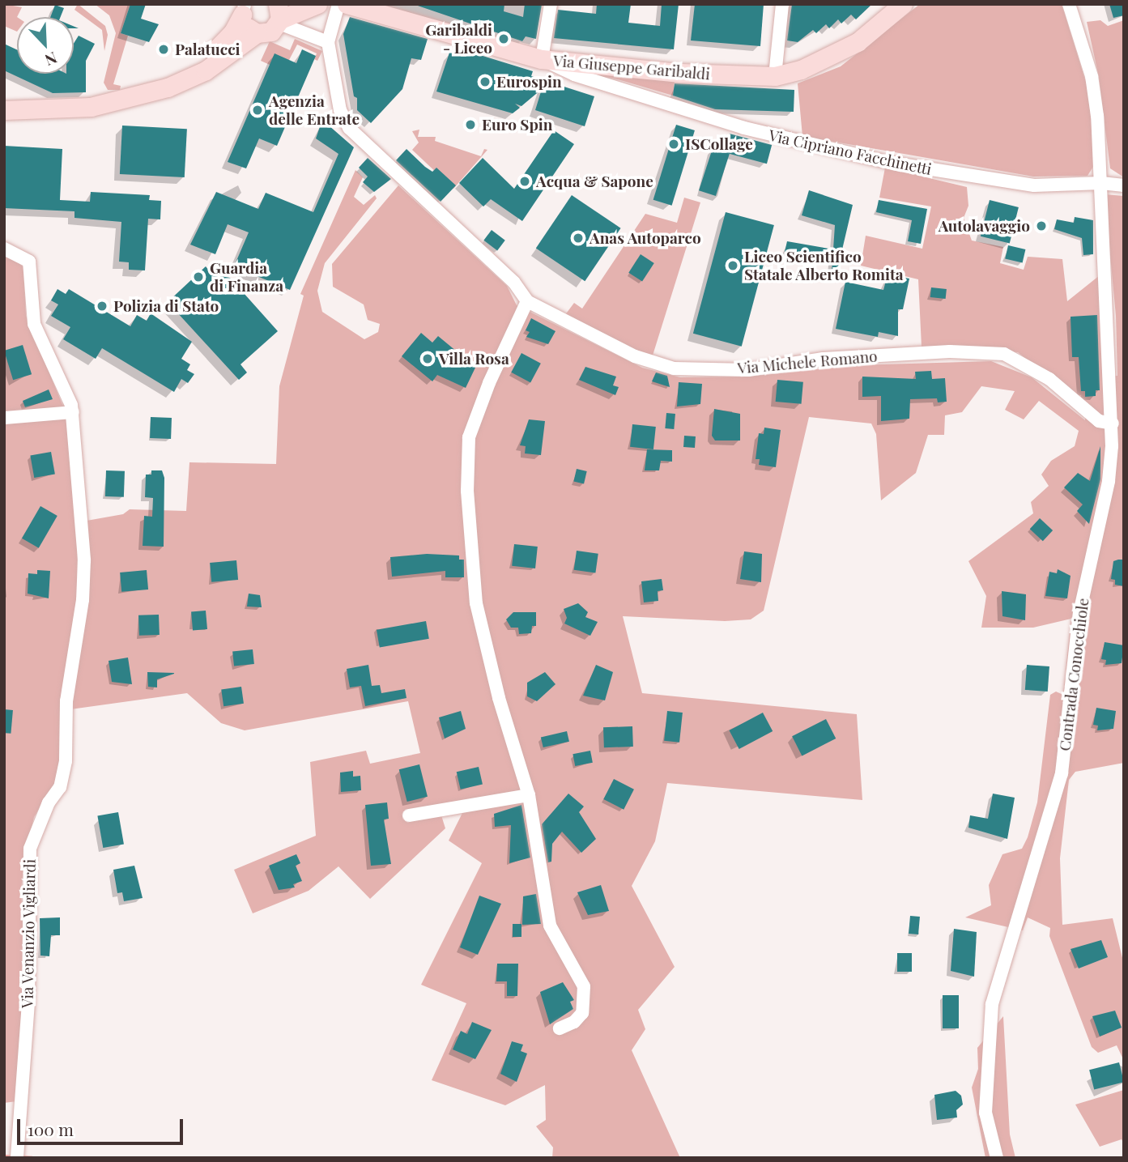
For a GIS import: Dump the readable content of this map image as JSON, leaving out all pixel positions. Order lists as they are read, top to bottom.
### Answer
{
  "streets": {
    "main road": ["Via Giuseppe Garibaldi"],
    "street": [
      "Via Cipriano Facchinetti",
      "Via Michele Romano",
      "Contrada Conocchiole",
      "Via Venanzio Vigliardi"
    ]
  },
  "crossings": [
    ["Via Giuseppe Garibaldi", "Via Cipriano Facchinetti"],
    ["Via Cipriano Facchinetti", "Contrada Conocchiole"],
    ["Via Michele Romano", "Contrada Conocchiole"]
  ],
  "places": [
    "Garibaldi - Liceo",
    "Palatucci",
    "Eurospin",
    "Agenzia delle Entrate",
    "Euro Spin",
    "ISCollage",
    "Acqua & Sapone",
    "Autolavaggio",
    "Anas Autoparco",
    "Liceo Scientifico Statale Alberto Romita",
    "Guardia di Finanza",
    "Polizia di Stato",
    "Villa Rosa"
  ],
  "scale_bar": "100 m",
  "north": "bottom right"
}
